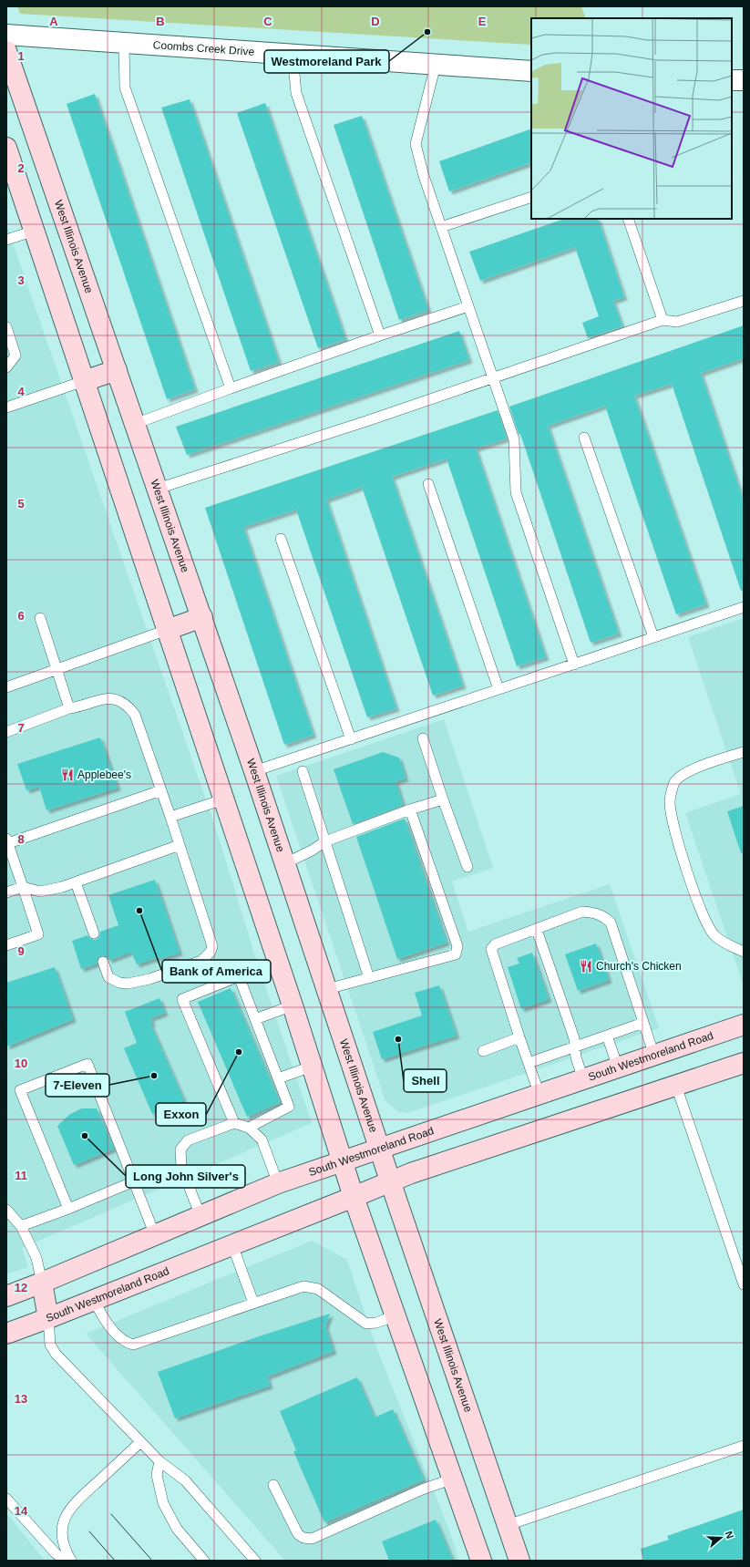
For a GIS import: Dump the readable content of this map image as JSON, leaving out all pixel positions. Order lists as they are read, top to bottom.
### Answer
{
  "streets": {
    "main road": ["West Illinois Avenue", "South Westmoreland Road"],
    "street": ["Coombs Creek Drive"]
  },
  "crossings": [
    ["West Illinois Avenue", "South Westmoreland Road"]
  ],
  "places": {
    "other": [
      "Westmoreland Park",
      "Bank of America",
      "Shell",
      "Exxon",
      "7-Eleven",
      "Long John Silver's"
    ],
    "restaurant": ["Applebee's", "Church's Chicken"]
  },
  "north": "right",
  "grid": {
    "columns": [
      "A",
      "B",
      "C",
      "D",
      "E"
    ],
    "rows": [
      "1",
      "2",
      "3",
      "4",
      "5",
      "6",
      "7",
      "8",
      "9",
      "10",
      "11",
      "12",
      "13",
      "14"
    ]
  }
}
